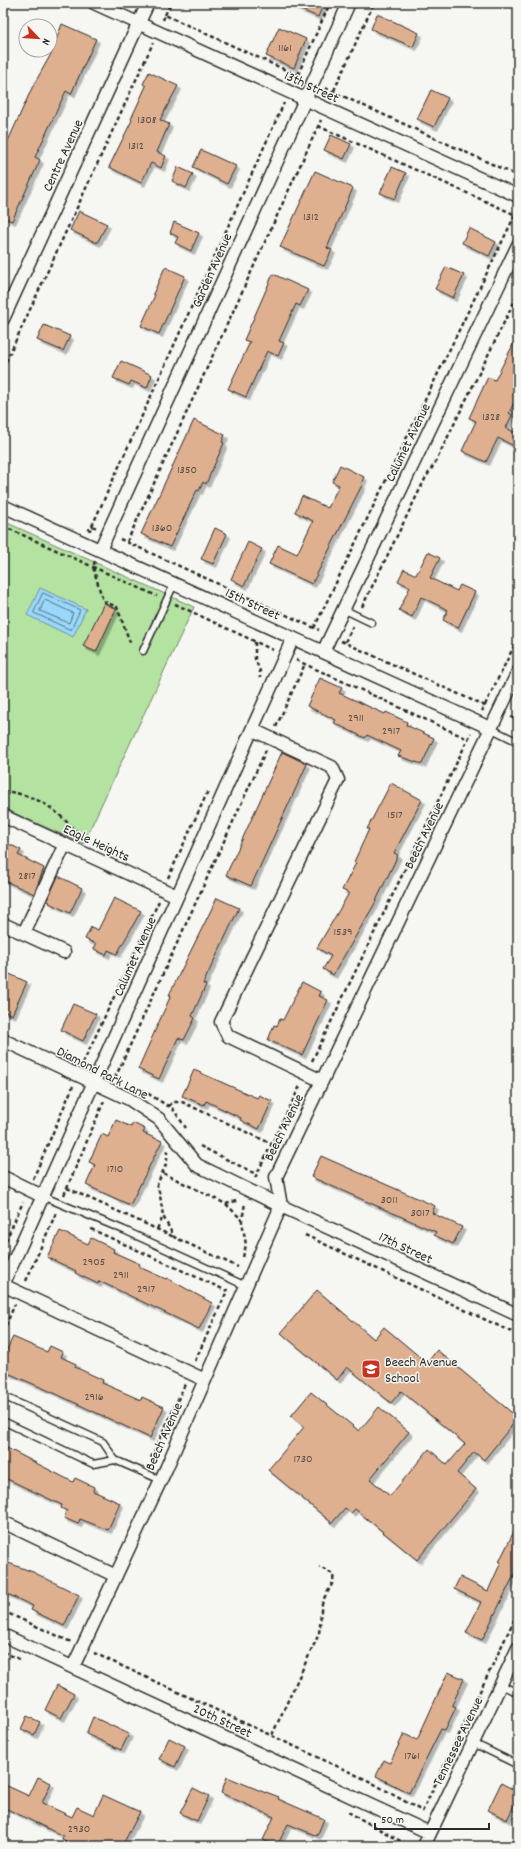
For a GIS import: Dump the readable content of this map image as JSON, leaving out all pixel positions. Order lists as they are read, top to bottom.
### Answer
{
  "streets": {
    "street": [
      "13th Street",
      "Centre Avenue",
      "Garden Avenue",
      "Calumet Avenue",
      "15th Street",
      "Beech Avenue",
      "Eagle Heights",
      "Diamond Park Lane",
      "17th Street",
      "20th Street",
      "Tennessee Avenue"
    ]
  },
  "crossings": [
    ["13th Street", "Centre Avenue"],
    ["13th Street", "Garden Avenue"],
    ["Garden Avenue", "15th Street"],
    ["Calumet Avenue", "15th Street"],
    ["Calumet Avenue", "Eagle Heights"],
    ["Calumet Avenue", "Diamond Park Lane"],
    ["15th Street", "Beech Avenue"],
    ["Beech Avenue", "Diamond Park Lane"],
    ["Beech Avenue", "17th Street"],
    ["Beech Avenue", "20th Street"],
    ["Diamond Park Lane", "17th Street"],
    ["20th Street", "Tennessee Avenue"]
  ],
  "places": {
    "school or university": ["Beech Avenue School"]
  },
  "house_numbers": [
    "1161",
    "1308",
    "1312",
    "1312",
    "1328",
    "1350",
    "1360",
    "2911",
    "2917",
    "1517",
    "2817",
    "1539",
    "1710",
    "3011",
    "3017",
    "2905",
    "2911",
    "2917",
    "2916",
    "1730",
    "1761",
    "2930"
  ],
  "scale_bar": "50 m",
  "north": "bottom right"
}
